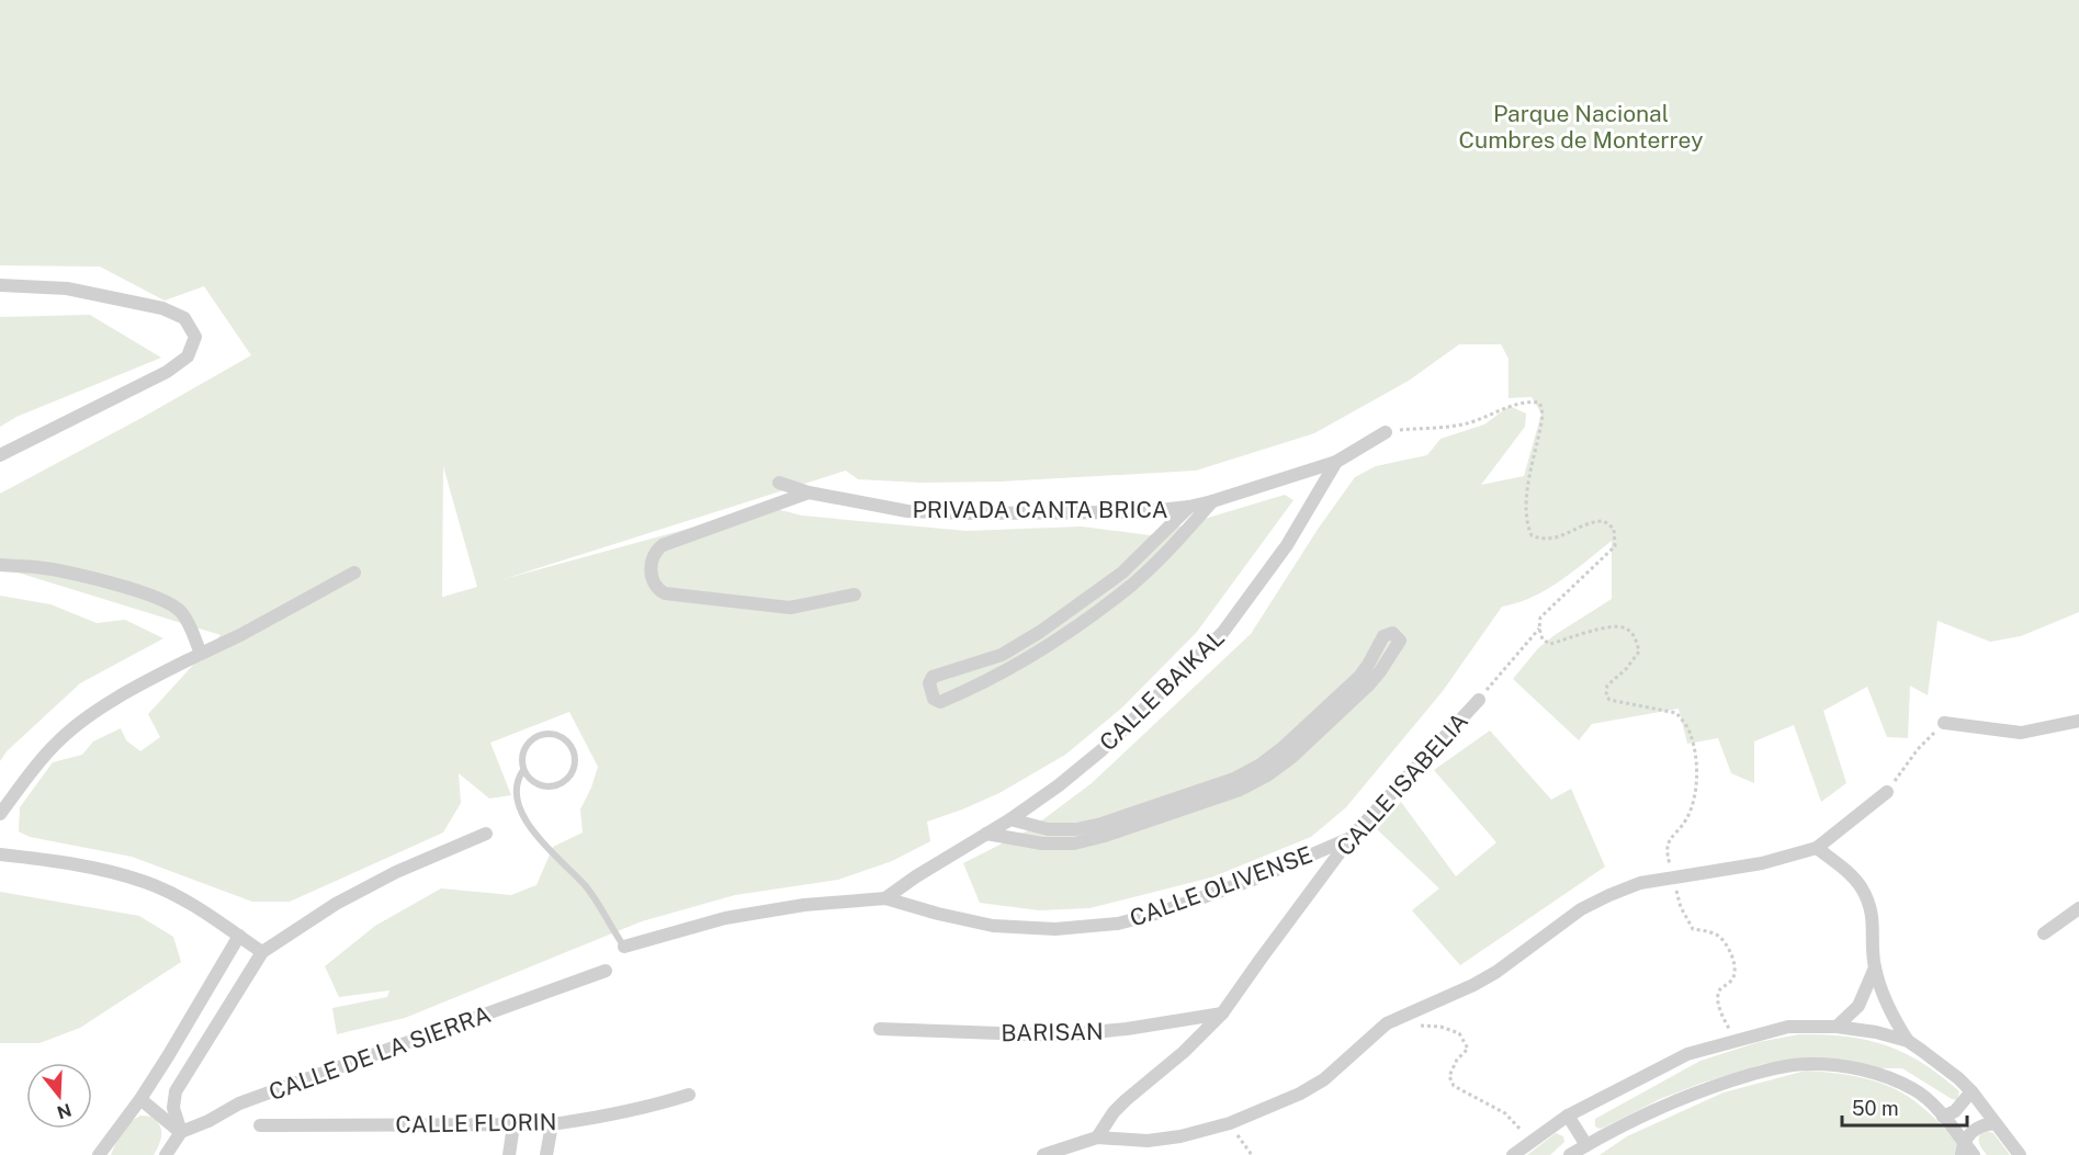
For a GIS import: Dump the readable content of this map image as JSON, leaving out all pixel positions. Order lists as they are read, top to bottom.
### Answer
{
  "streets": {
    "street": [
      "PRIVADA CANTA BRICA",
      "CALLE BAIKAL",
      "CALLE ISABELIA",
      "CALLE OLIVENSE",
      "BARISAN",
      "CALLE DE LA SIERRA",
      "CALLE FLORIN"
    ]
  },
  "crossings": [
    ["PRIVADA CANTA BRICA", "CALLE BAIKAL"],
    ["CALLE BAIKAL", "CALLE OLIVENSE"],
    ["CALLE ISABELIA", "CALLE OLIVENSE"],
    ["CALLE ISABELIA", "BARISAN"]
  ],
  "parks": ["Parque Nacional Cumbres de Monterrey"],
  "scale_bar": "50 m",
  "north": "bottom"
}
